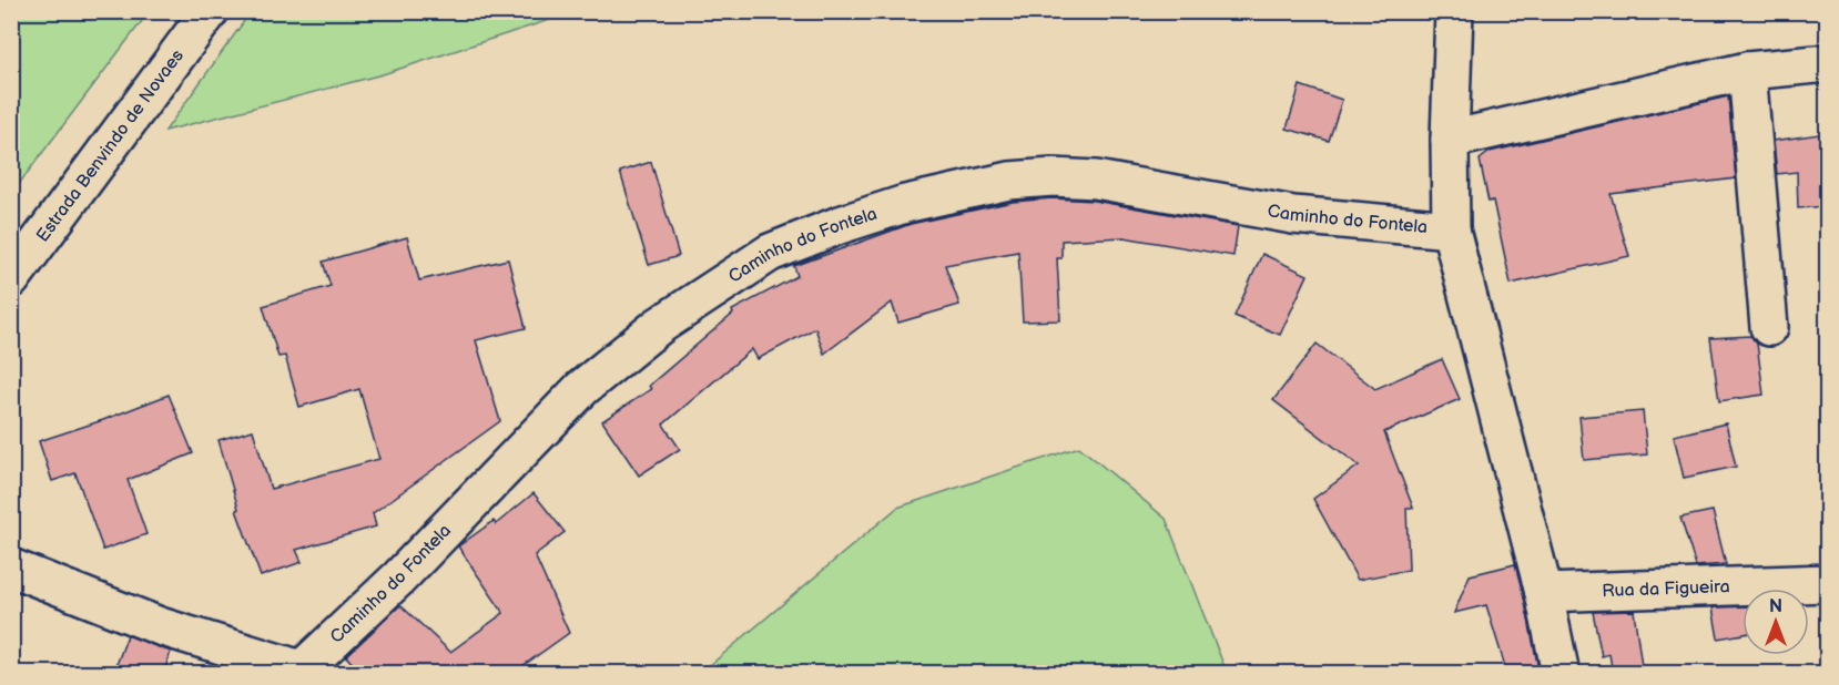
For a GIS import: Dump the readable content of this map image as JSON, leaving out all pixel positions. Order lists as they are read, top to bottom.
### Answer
{
  "streets": {
    "street": ["Estrada Benvindo de Novaes", "Caminho do Fontela", "Rua da Figueira"]
  },
  "crossings": [
    ["Caminho do Fontela", "Rua da Figueira"]
  ],
  "north": "top"
}
